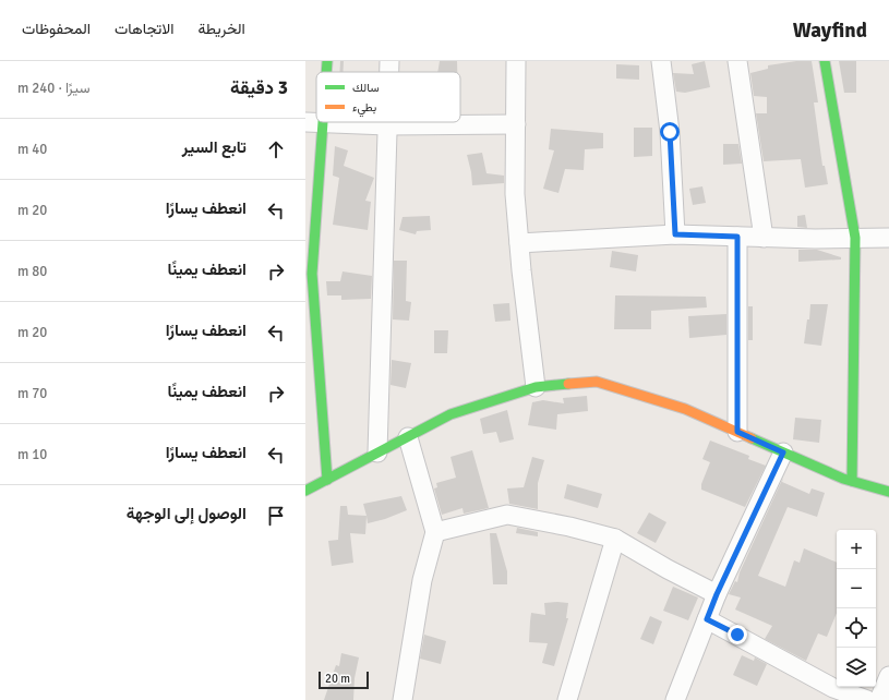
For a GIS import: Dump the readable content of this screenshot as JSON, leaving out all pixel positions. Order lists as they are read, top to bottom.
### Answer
{
  "legend": ["سالك", "بطيء"],
  "scale_bar": "20 m",
  "page": {
    "header": "Wayfind",
    "nav": ["الخريطة", "الاتجاهات", "المحفوظات"],
    "heading": ["3 دقيقة", "سيرًا · 240 m"],
    "list": [
      ["تابع السير", "40 m"],
      ["انعطف يسارًا", "20 m"],
      ["انعطف يمينًا", "80 m"],
      ["انعطف يسارًا", "20 m"],
      ["انعطف يمينًا", "70 m"],
      ["انعطف يسارًا", "10 m"],
      "الوصول إلى الوجهة"
    ],
    "map_buttons": ["+", "−"],
    "scale": "20 m"
  }
}
